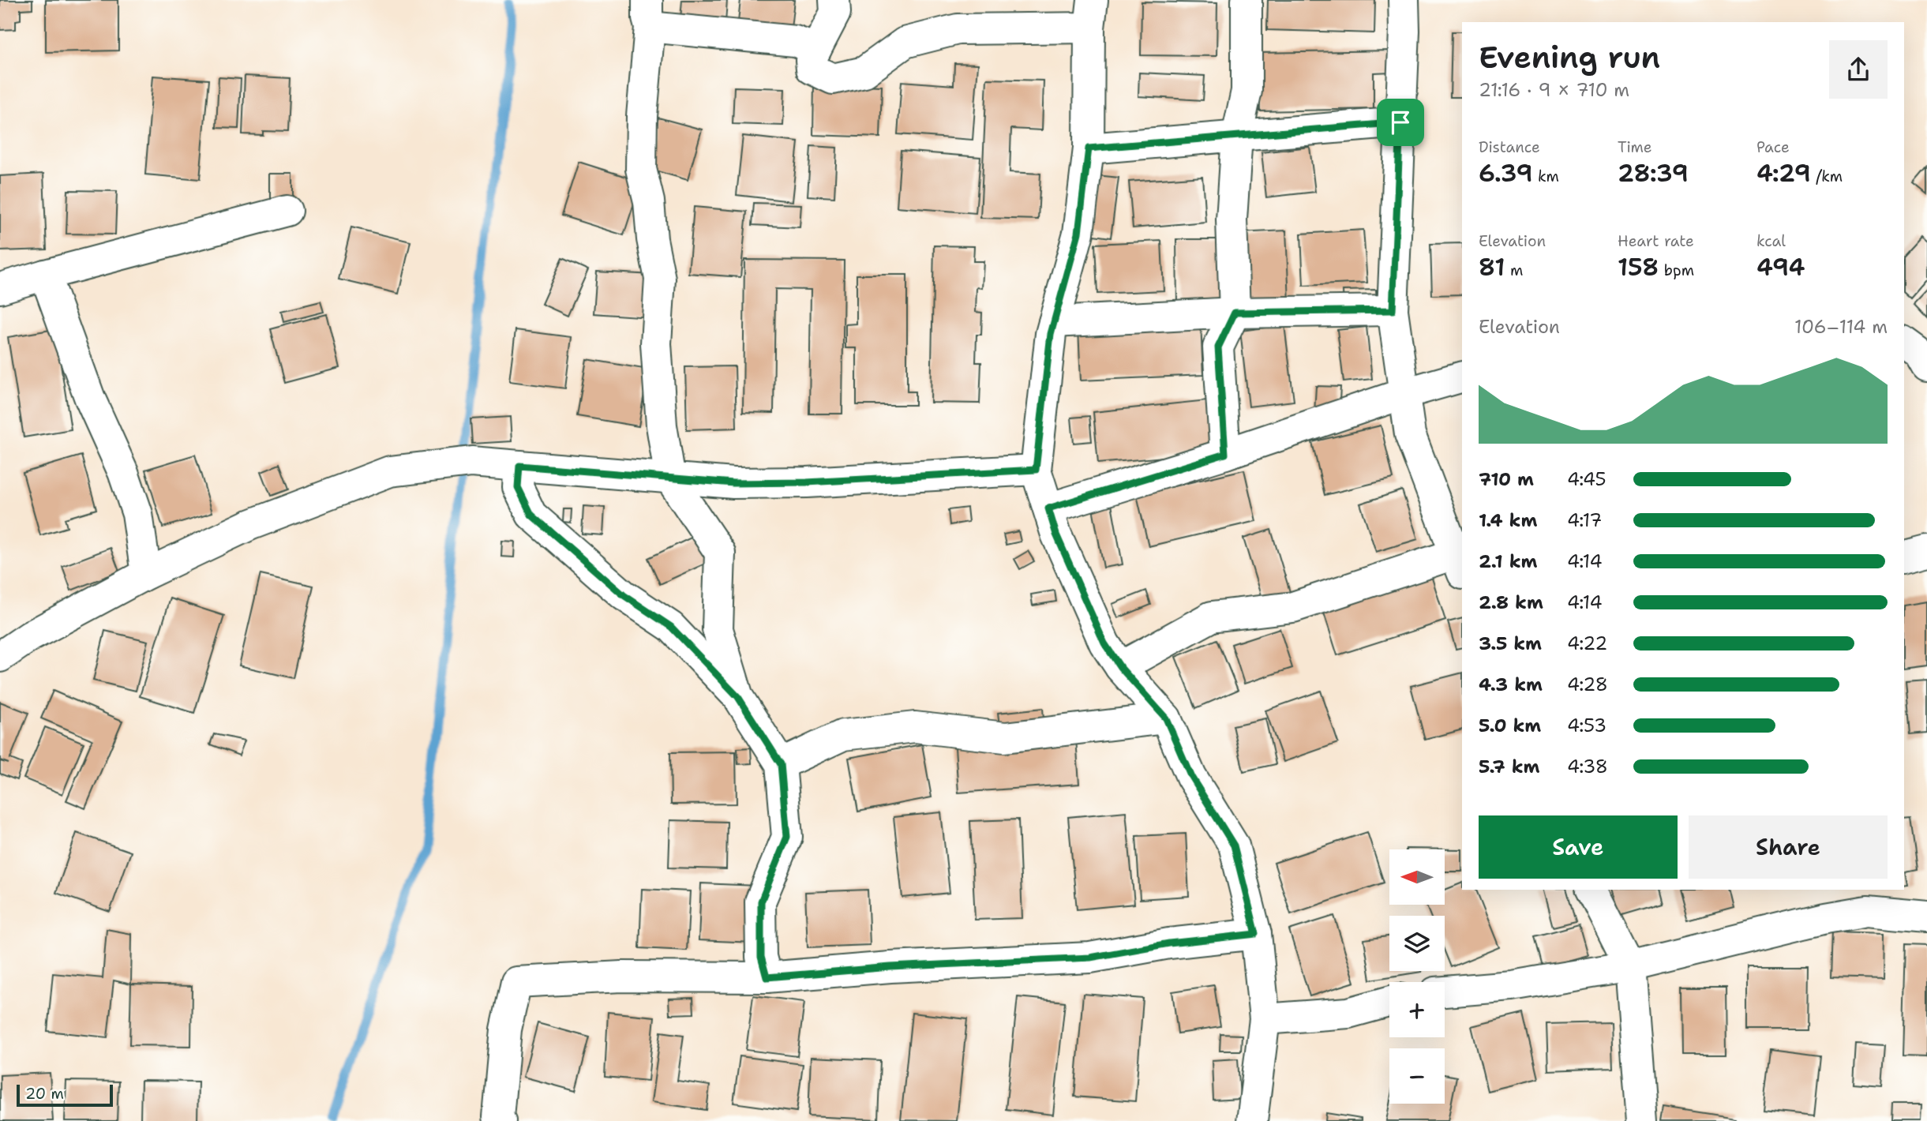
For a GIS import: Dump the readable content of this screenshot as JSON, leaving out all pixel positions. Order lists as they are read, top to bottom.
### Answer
{
  "scale_bar": "20 m",
  "north": "left",
  "page": {
    "heading": ["Evening run", "21:16 · 9 × 710 m"],
    "stats": [
      ["Distance", "6.39 km"],
      ["Time", "28:39"],
      ["Pace", "4:29 /km"],
      ["Elevation", "81 m"],
      ["Heart rate", "158 bpm"],
      ["kcal", "494"]
    ],
    "chart": ["Elevation", "106–114 m"],
    "list": [
      {
        "name": "710 m",
        "note": "4:45"
      },
      {
        "name": "1.4 km",
        "note": "4:17"
      },
      {
        "name": "2.1 km",
        "note": "4:14"
      },
      {
        "name": "2.8 km",
        "note": "4:14"
      },
      {
        "name": "3.5 km",
        "note": "4:22"
      },
      {
        "name": "4.3 km",
        "note": "4:28"
      },
      {
        "name": "5.0 km",
        "note": "4:53"
      },
      {
        "name": "5.7 km",
        "note": "4:38"
      }
    ],
    "buttons": ["Save", "Share"],
    "map_buttons": ["+", "−"],
    "scale": "20 m"
  }
}
